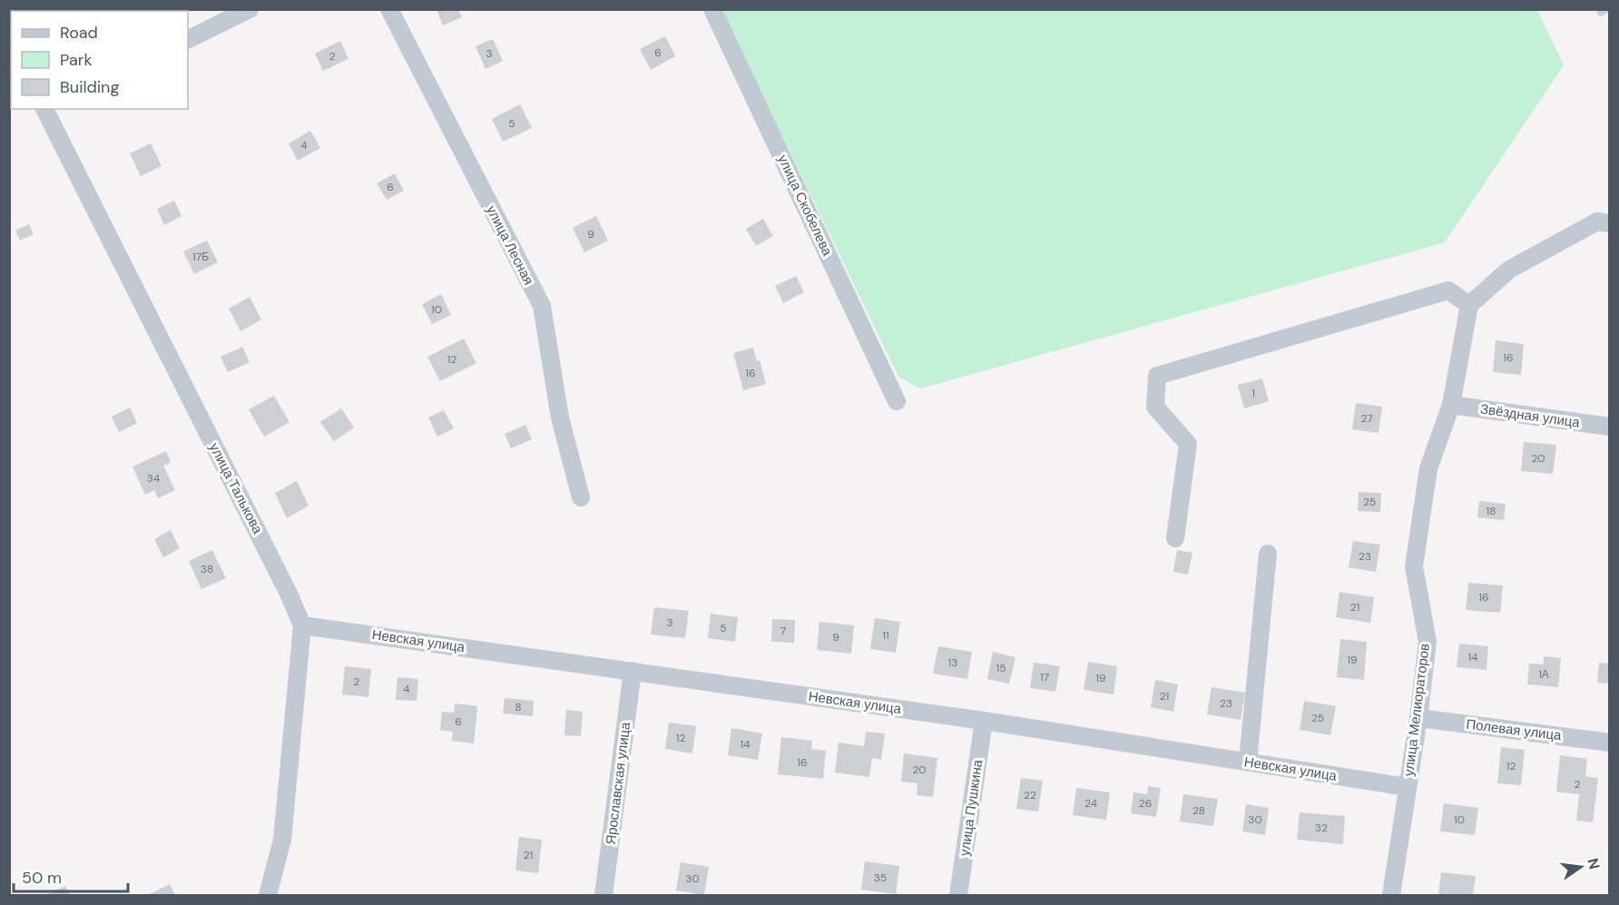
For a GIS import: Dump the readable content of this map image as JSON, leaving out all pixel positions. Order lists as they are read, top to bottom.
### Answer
{
  "streets": {
    "street": [
      "улица Скобелева",
      "улица Лесная",
      "Звёздная улица",
      "улица Талькова",
      "Невская улица",
      "улица Мелиораторов",
      "Полевая улица",
      "Ярославская улица",
      "улица Пушкина"
    ]
  },
  "crossings": [
    ["Звёздная улица", "улица Мелиораторов"],
    ["улица Талькова", "Невская улица"],
    ["Невская улица", "улица Мелиораторов"],
    ["Невская улица", "Ярославская улица"],
    ["Невская улица", "улица Пушкина"],
    ["улица Мелиораторов", "Полевая улица"]
  ],
  "house_numbers": [
    "6",
    "3",
    "2",
    "5",
    "4",
    "6",
    "9",
    "17Б",
    "10",
    "16",
    "12",
    "16",
    "1",
    "27",
    "20",
    "34",
    "25",
    "18",
    "23",
    "38",
    "16",
    "21",
    "3",
    "5",
    "7",
    "11",
    "9",
    "14",
    "19",
    "13",
    "15",
    "1А",
    "17",
    "19",
    "2",
    "4",
    "21",
    "23",
    "8",
    "25",
    "6",
    "12",
    "14",
    "16",
    "12",
    "20",
    "2",
    "22",
    "24",
    "26",
    "28",
    "30",
    "10",
    "32",
    "21",
    "35",
    "30"
  ],
  "legend": ["Road", "Park", "Building"],
  "scale_bar": "50 m",
  "north": "right"
}
